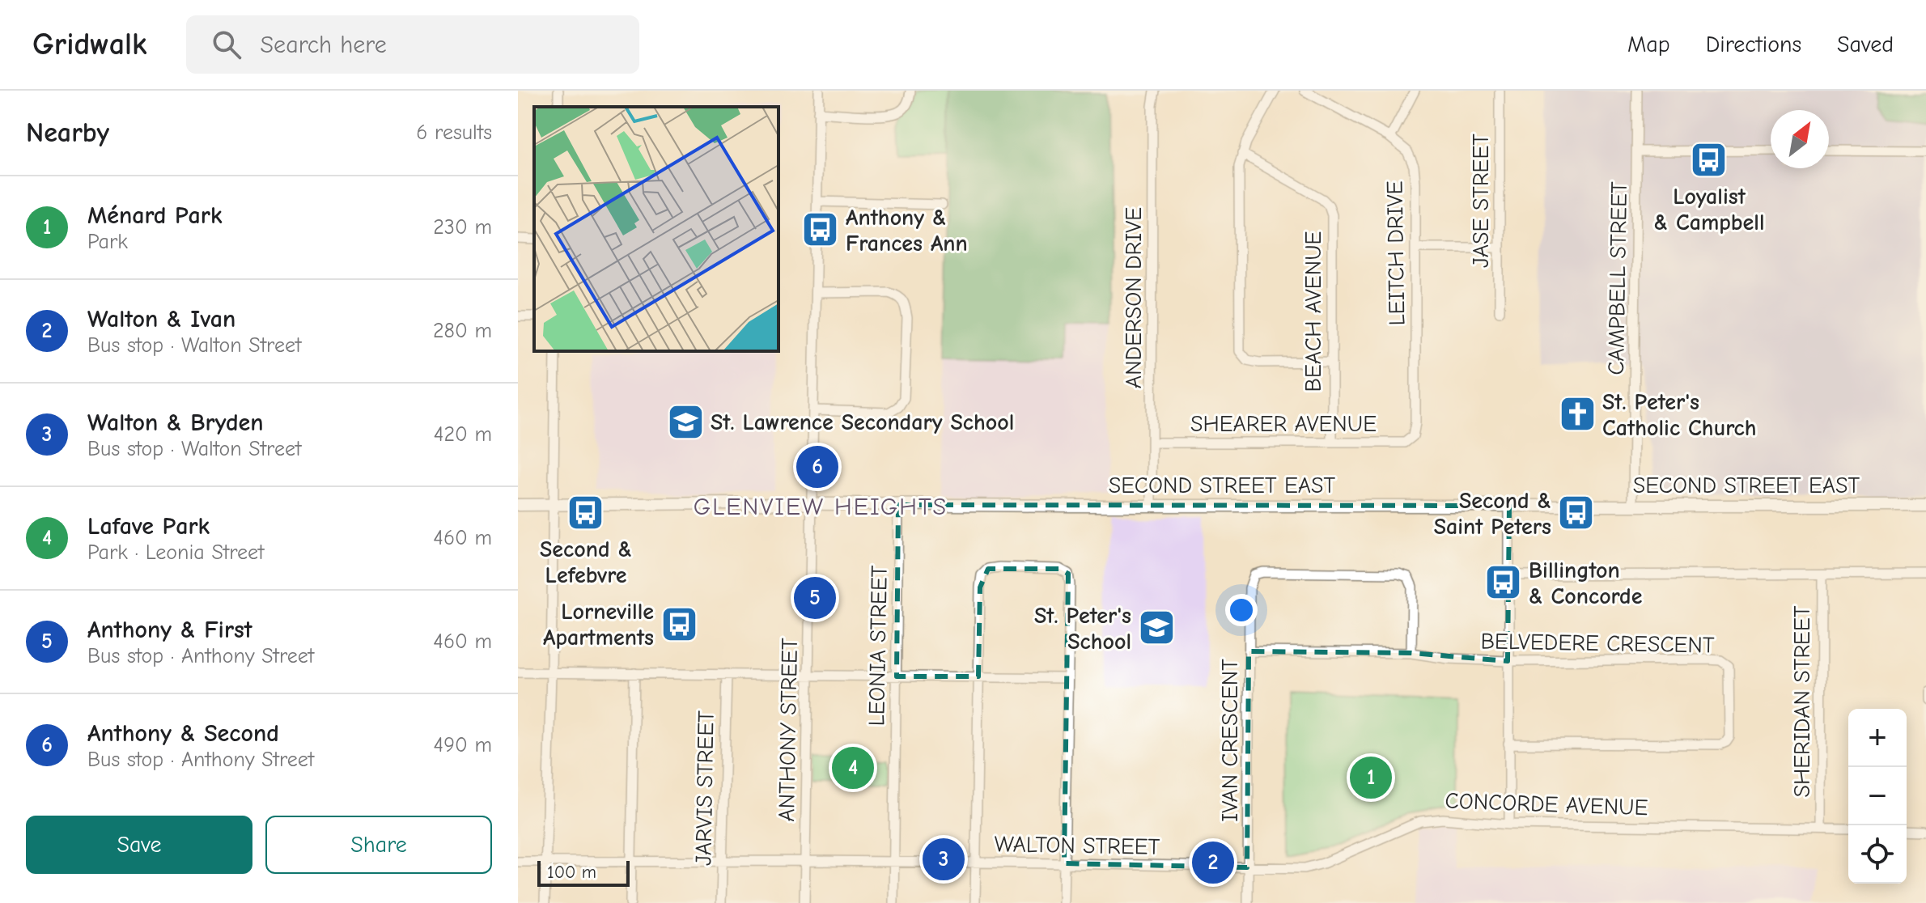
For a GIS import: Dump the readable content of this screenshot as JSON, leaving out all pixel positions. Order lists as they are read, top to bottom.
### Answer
{
  "streets": {
    "main road": ["SECOND STREET EAST"],
    "street": [
      "JASE STREET",
      "LEITCH DRIVE",
      "CAMPBELL STREET",
      "ANDERSON DRIVE",
      "BEACH AVENUE",
      "SHEARER AVENUE",
      "BELVEDERE CRESCENT",
      "LEONIA STREET",
      "SHERIDAN STREET",
      "ANTHONY STREET",
      "IVAN CRESCENT",
      "JARVIS STREET",
      "CONCORDE AVENUE",
      "WALTON STREET"
    ]
  },
  "crossings": [
    ["LEITCH DRIVE", "SHEARER AVENUE"],
    ["CAMPBELL STREET", "SECOND STREET EAST"],
    ["ANDERSON DRIVE", "SHEARER AVENUE"],
    ["ANDERSON DRIVE", "SECOND STREET EAST"],
    ["BEACH AVENUE", "SHEARER AVENUE"],
    ["SECOND STREET EAST", "LEONIA STREET"],
    ["SECOND STREET EAST", "ANTHONY STREET"],
    ["BELVEDERE CRESCENT", "IVAN CRESCENT"],
    ["LEONIA STREET", "WALTON STREET"],
    ["SHERIDAN STREET", "CONCORDE AVENUE"],
    ["ANTHONY STREET", "WALTON STREET"],
    ["IVAN CRESCENT", "CONCORDE AVENUE"],
    ["IVAN CRESCENT", "WALTON STREET"],
    ["JARVIS STREET", "WALTON STREET"],
    ["CONCORDE AVENUE", "WALTON STREET"]
  ],
  "districts": ["GLENVIEW HEIGHTS"],
  "places": {
    "bus stop": [
      "Loyalist & Campbell",
      "Anthony & Frances Ann",
      "Second & Lefebvre",
      "Second & Saint Peters",
      "Billington & Concorde",
      "Lorneville Apartments"
    ],
    "church": ["St. Peter's Catholic Church"],
    "school or university": ["St. Lawrence Secondary School", "St. Peter's School"]
  },
  "scale_bar": "100 m",
  "north": "top right",
  "page": {
    "header": "Gridwalk",
    "search": "Search here",
    "nav": ["Map", "Directions", "Saved"],
    "heading": ["Nearby", "6 results"],
    "list": [
      {
        "mark": "1",
        "name": "Ménard Park",
        "note": "Park",
        "value": "230 m"
      },
      {
        "mark": "2",
        "name": "Walton & Ivan",
        "note": "Bus stop · Walton Street",
        "value": "280 m"
      },
      {
        "mark": "3",
        "name": "Walton & Bryden",
        "note": "Bus stop · Walton Street",
        "value": "420 m"
      },
      {
        "mark": "4",
        "name": "Lafave Park",
        "note": "Park · Leonia Street",
        "value": "460 m"
      },
      {
        "mark": "5",
        "name": "Anthony & First",
        "note": "Bus stop · Anthony Street",
        "value": "460 m"
      },
      {
        "mark": "6",
        "name": "Anthony & Second",
        "note": "Bus stop · Anthony Street",
        "value": "490 m"
      }
    ],
    "pins": [
      "6",
      "5",
      "4",
      "1",
      "3",
      "2"
    ],
    "map_buttons": ["+", "−"],
    "buttons": ["Save", "Share"],
    "scale": "100 m"
  }
}
